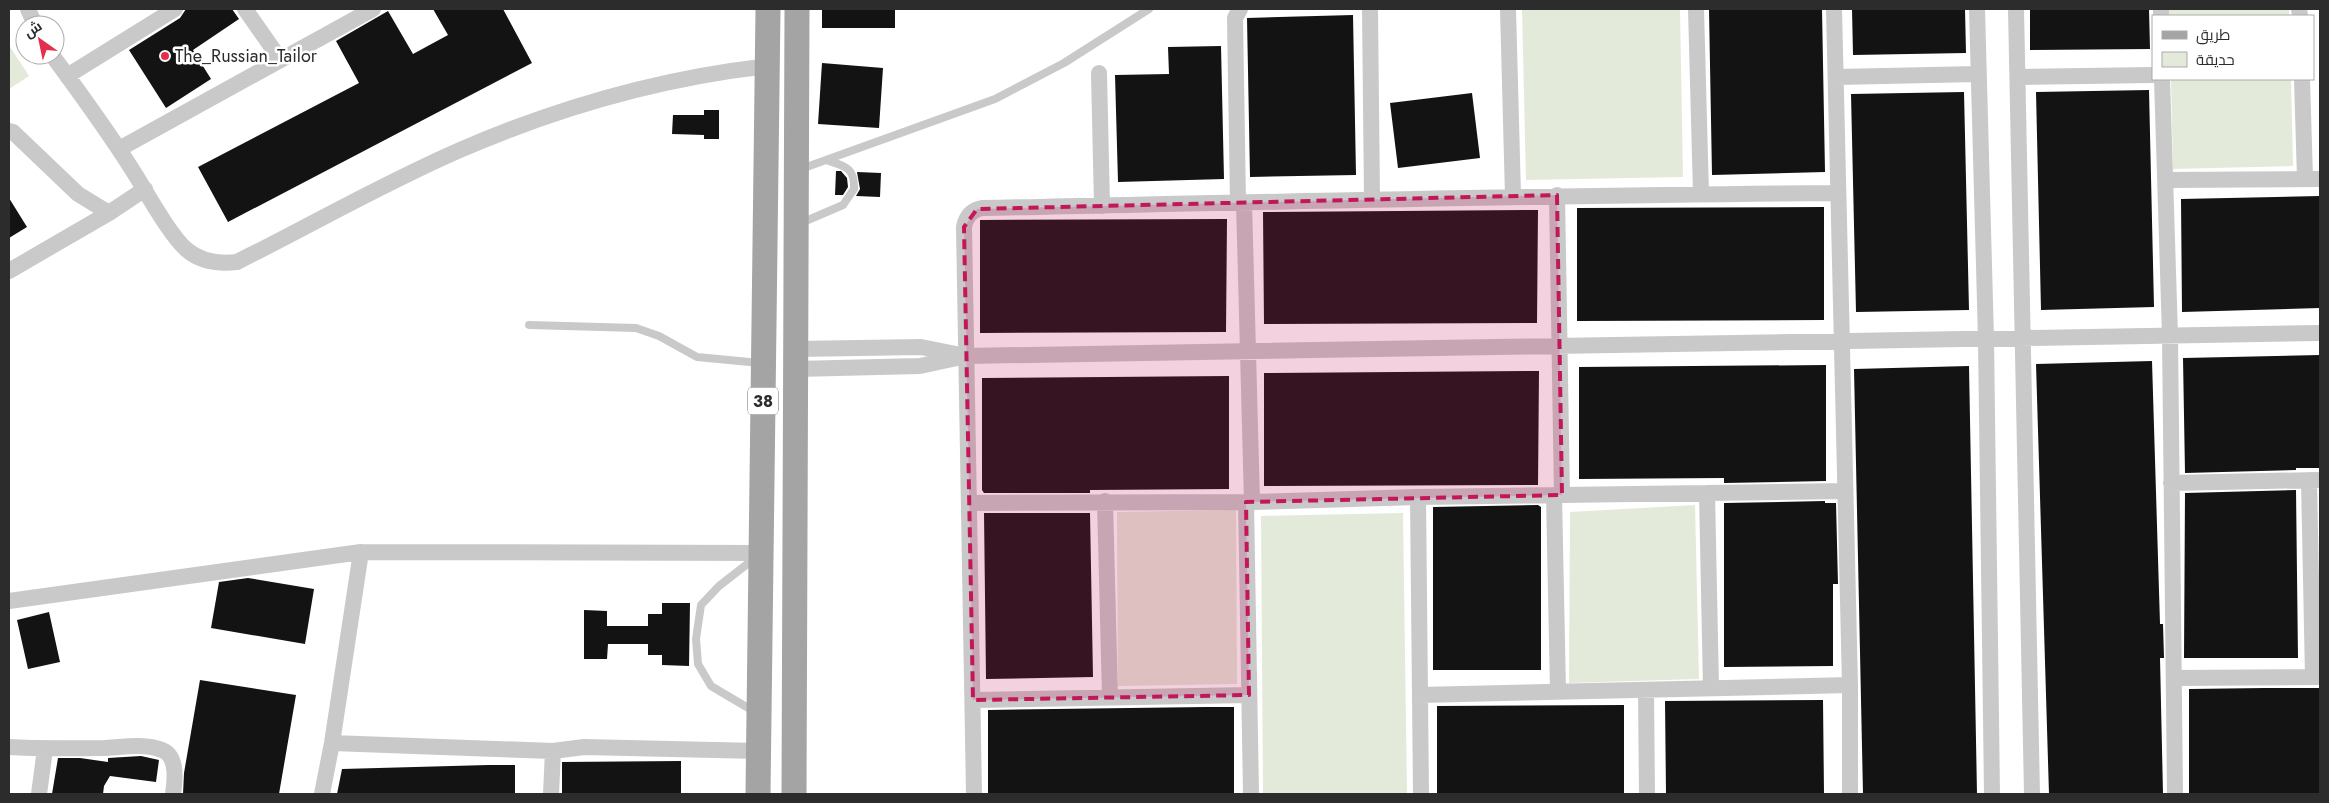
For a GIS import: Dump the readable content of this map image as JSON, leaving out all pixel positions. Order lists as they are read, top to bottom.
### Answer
{
  "streets": {
    "main road": ["38"]
  },
  "places": ["The_Russian_Tailor"],
  "legend": ["طريق", "حديقة"],
  "north": "top left"
}
